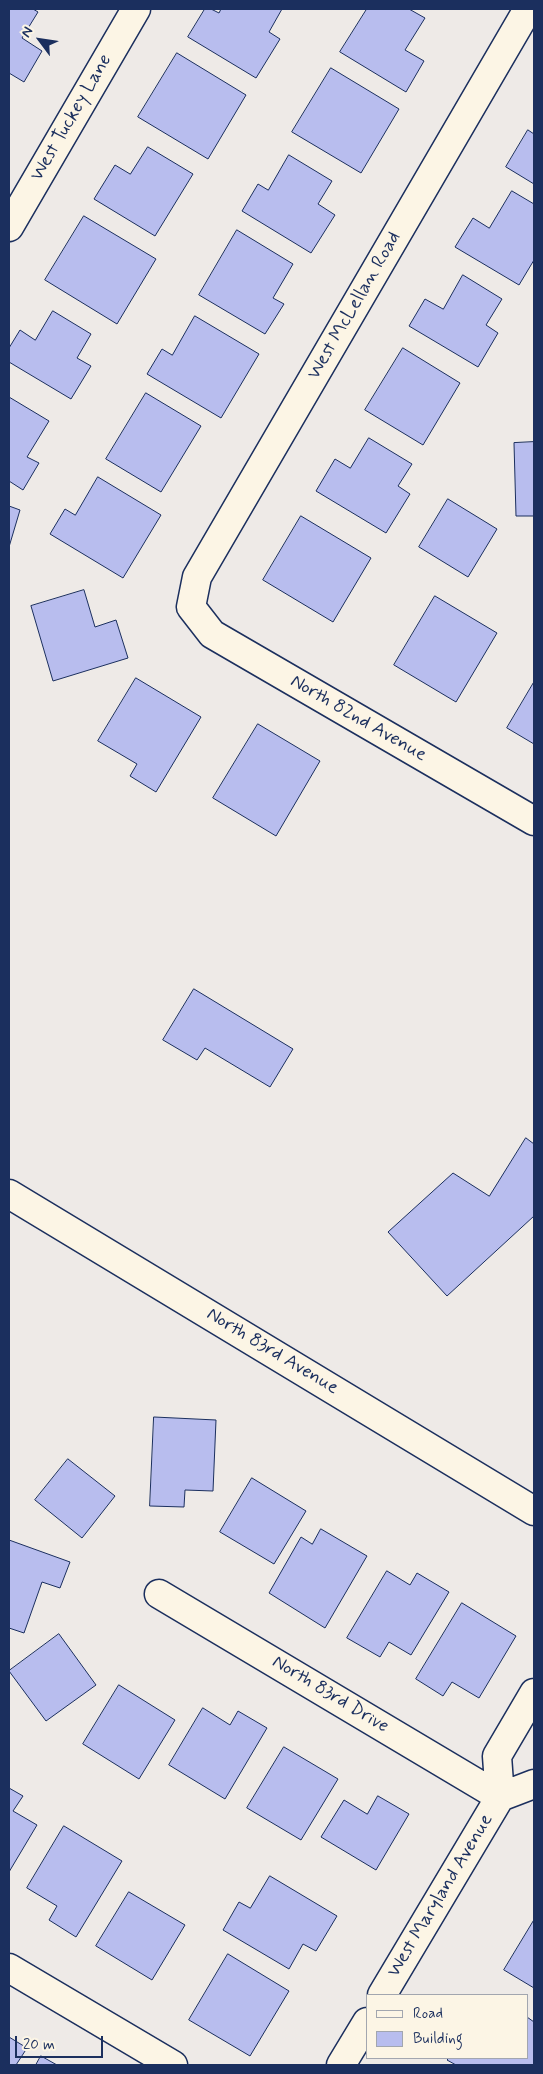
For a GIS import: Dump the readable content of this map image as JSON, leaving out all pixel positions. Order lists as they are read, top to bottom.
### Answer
{
  "streets": {
    "street": [
      "West Tuckey Lane",
      "West McLellan Road",
      "North 82nd Avenue",
      "North 83rd Avenue",
      "North 83rd Drive",
      "West Maryland Avenue"
    ]
  },
  "crossings": [
    ["West McLellan Road", "North 82nd Avenue"],
    ["North 83rd Drive", "West Maryland Avenue"]
  ],
  "legend": ["Road", "Building"],
  "scale_bar": "20 m",
  "north": "top left"
}
